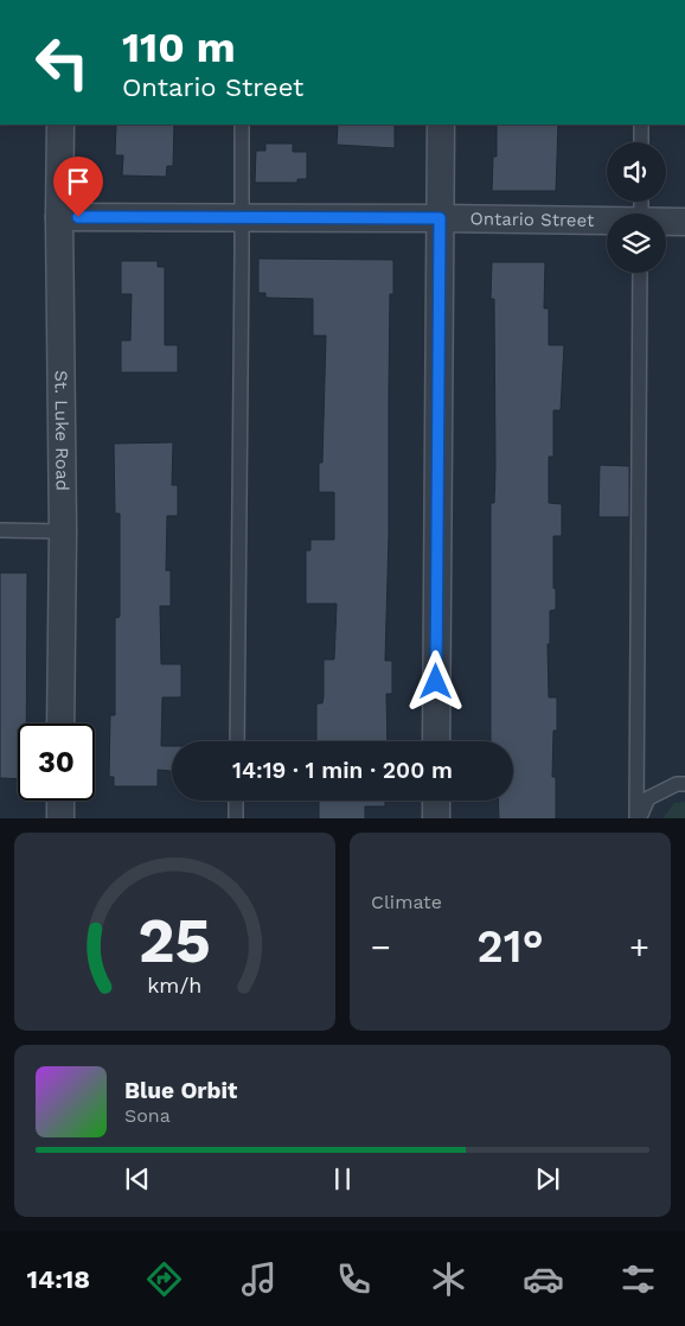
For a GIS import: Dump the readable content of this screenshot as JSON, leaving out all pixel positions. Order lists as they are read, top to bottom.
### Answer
{
  "streets": {
    "street": ["Ontario Street", "St. Luke Road"]
  },
  "crossings": [
    ["Ontario Street", "St. Luke Road"]
  ],
  "page": {
    "turn": ["110 m", "Ontario Street"],
    "limit": "30",
    "trip": "14:19 · 1 min · 200 m",
    "tile": "Climate",
    "heat": ["−", "21°", "+"],
    "song": ["Blue Orbit", "Sona"],
    "tabs": "14:18",
    "gauge": ["25", "km/h"]
  }
}
